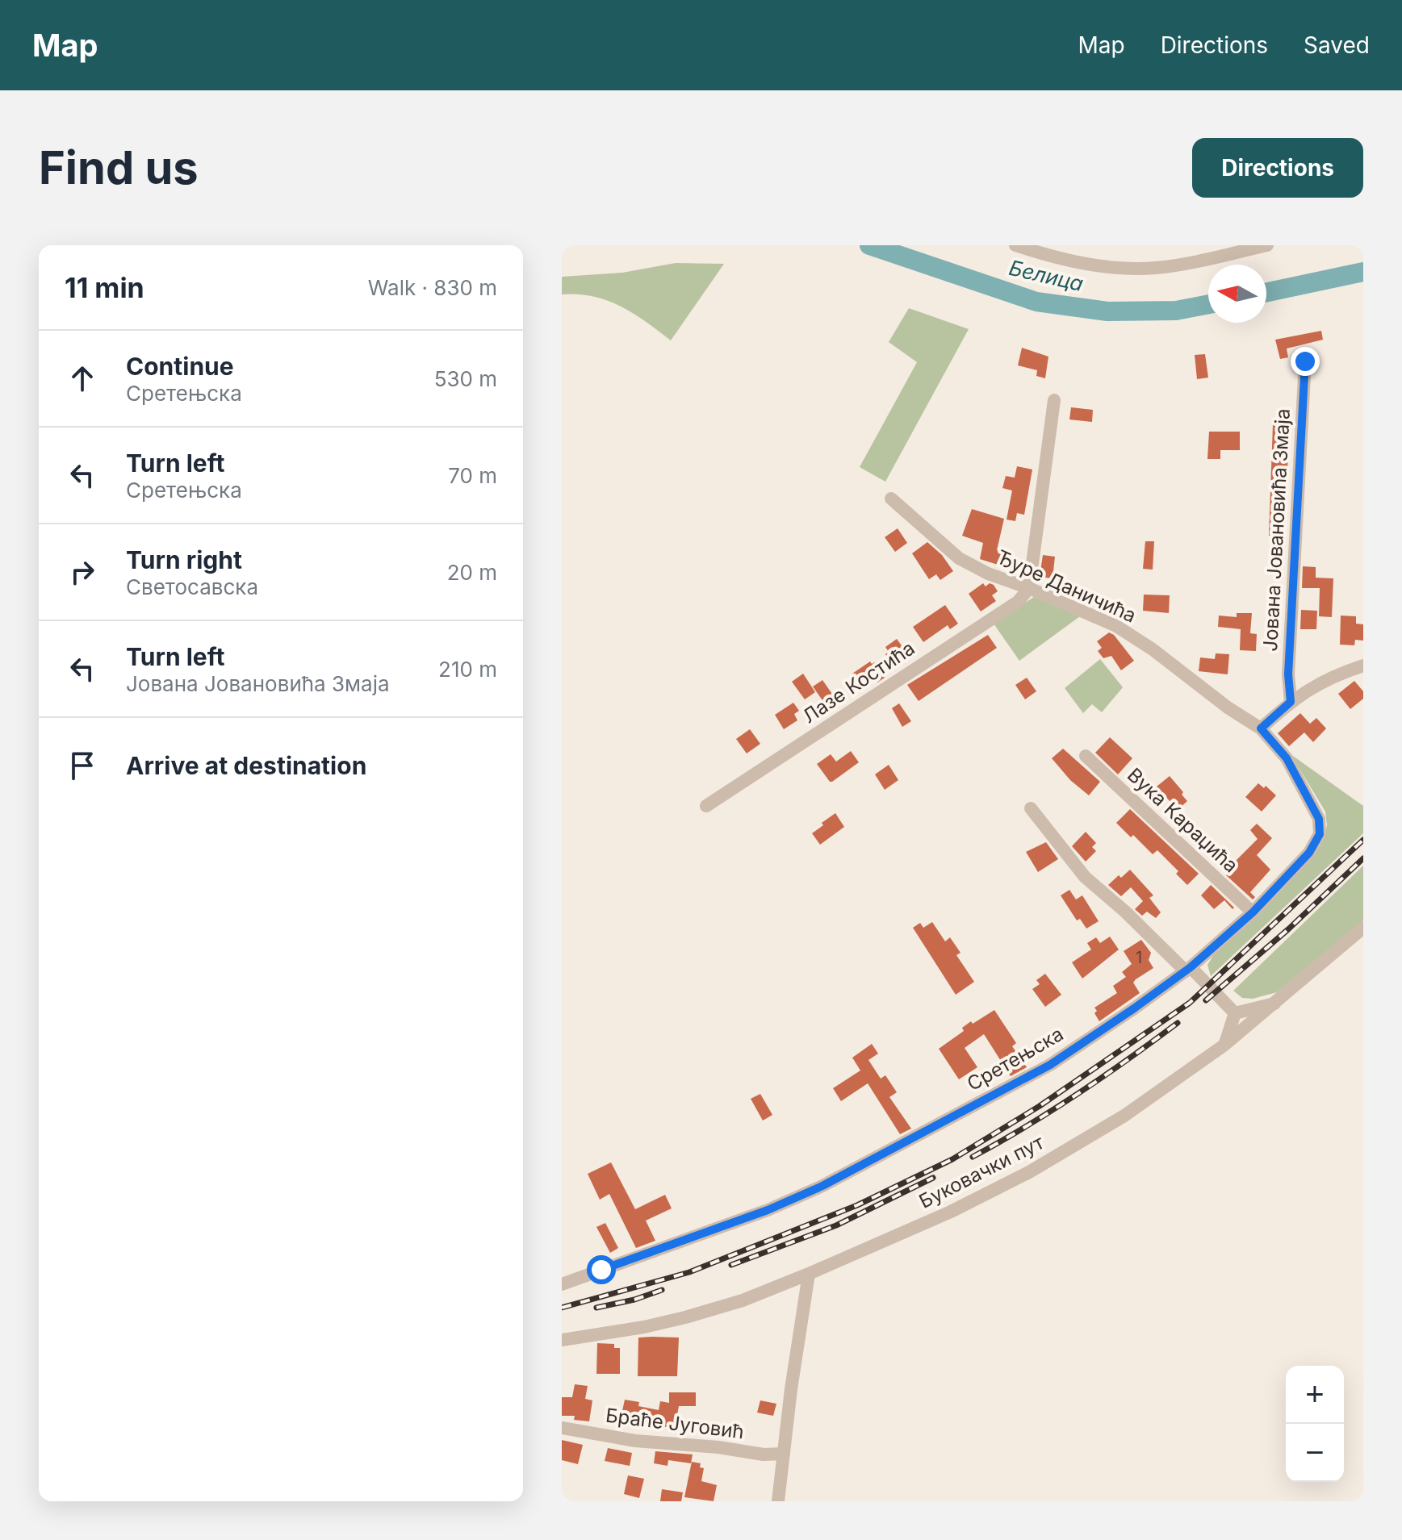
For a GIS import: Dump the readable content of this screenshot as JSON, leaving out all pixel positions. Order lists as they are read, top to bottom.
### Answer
{
  "streets": {
    "street": [
      "Јована Јовановића Змаја",
      "Ђуре Даничића",
      "Лазе Костића",
      "Вука Караџића",
      "Сретењска",
      "Буковачки пут",
      "Браће Југовић"
    ]
  },
  "crossings": [
    ["Ђуре Даничића", "Лазе Костића"],
    ["Ђуре Даничића", "Сретењска"],
    ["Вука Караџића", "Сретењска"]
  ],
  "water": ["Белица"],
  "house_numbers": ["1"],
  "north": "left",
  "page": {
    "header": "Map",
    "nav": ["Map", "Directions", "Saved"],
    "buttons": "Directions",
    "title": "Find us",
    "heading": ["11 min", "Walk · 830 m"],
    "list": [
      ["Continue", "Сретењска", "530 m"],
      ["Turn left", "Сретењска", "70 m"],
      ["Turn right", "Светосавска", "20 m"],
      ["Turn left", "Јована Јовановића Змаја", "210 m"],
      "Arrive at destination"
    ],
    "map_buttons": ["+", "−"]
  }
}
